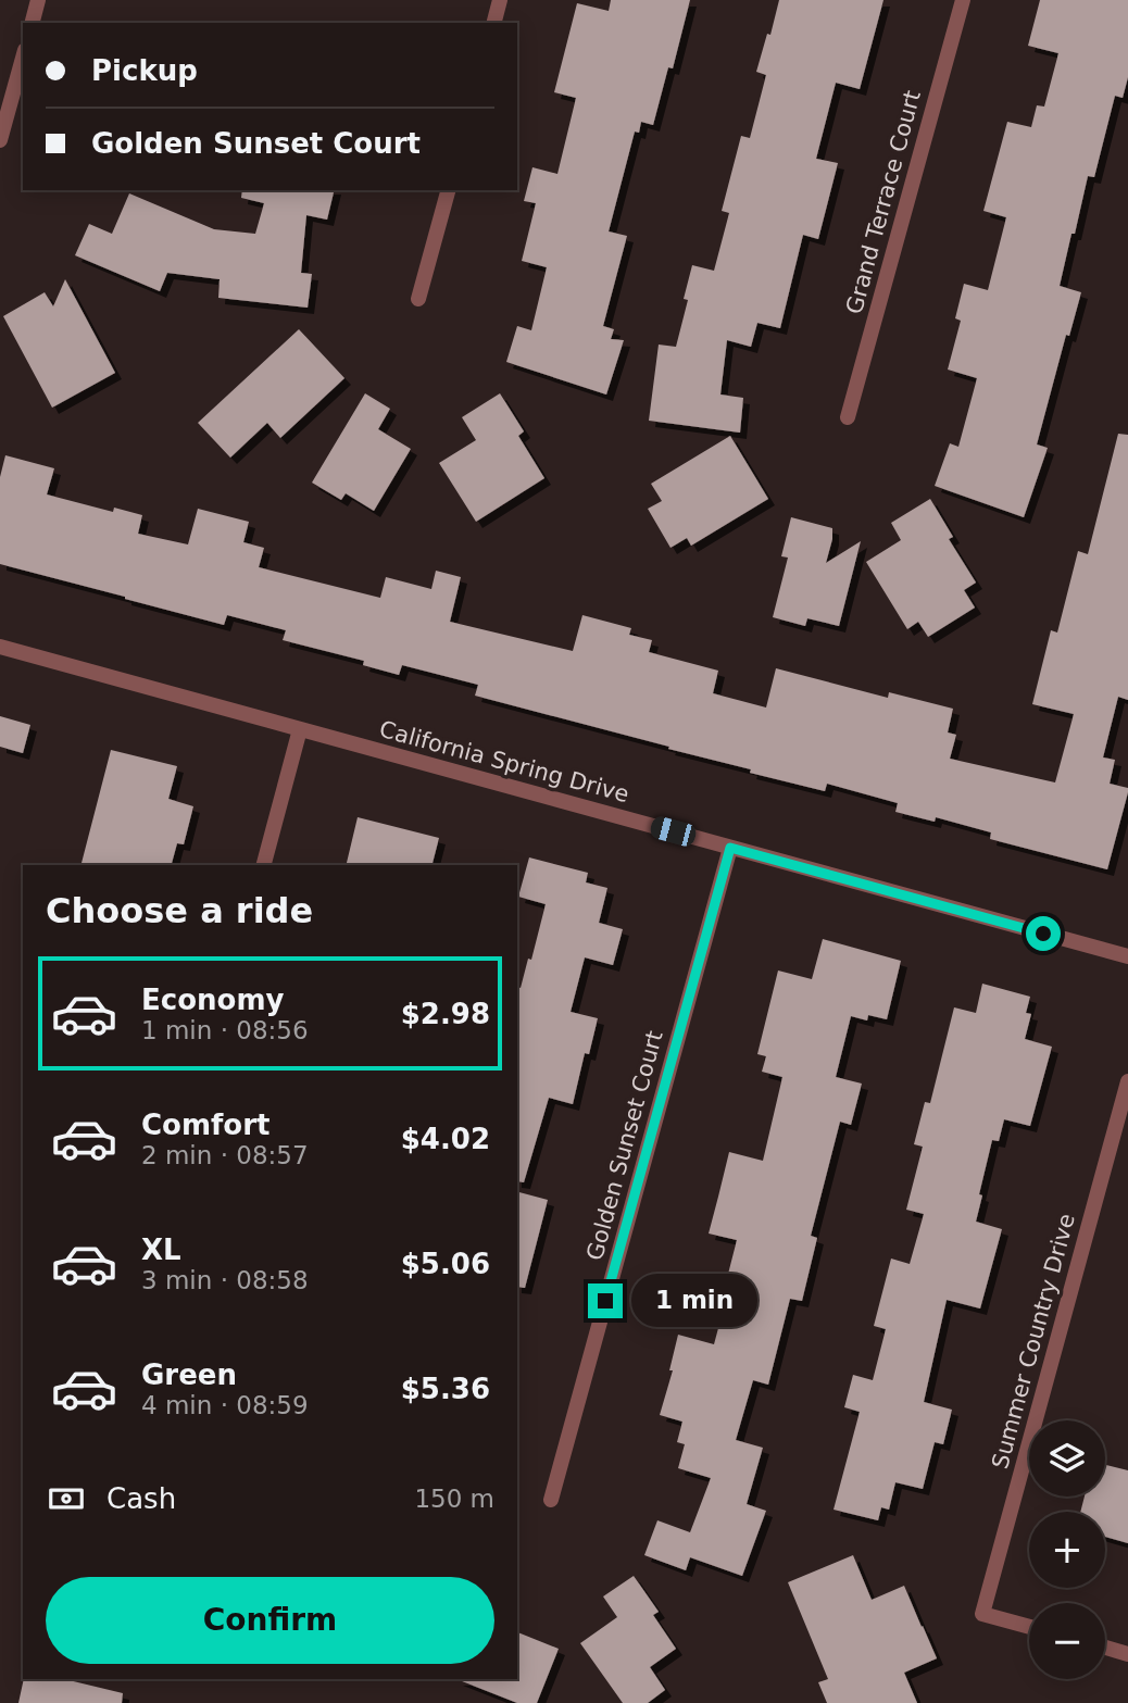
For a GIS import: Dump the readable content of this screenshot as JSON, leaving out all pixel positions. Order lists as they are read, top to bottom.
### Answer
{
  "streets": {
    "street": [
      "Grand Terrace Court",
      "California Spring Drive",
      "Golden Sunset Court",
      "Summer Country Drive"
    ]
  },
  "crossings": [
    ["California Spring Drive", "Golden Sunset Court"]
  ],
  "page": {
    "banner": ["Pickup", "Golden Sunset Court"],
    "heading": "Choose a ride",
    "list": [
      {
        "name": "Economy",
        "note": "1 min · 08:56",
        "value": "$2.98"
      },
      {
        "name": "Comfort",
        "note": "2 min · 08:57",
        "value": "$4.02"
      },
      {
        "name": "XL",
        "note": "3 min · 08:58",
        "value": "$5.06"
      },
      {
        "name": "Green",
        "note": "4 min · 08:59",
        "value": "$5.36"
      }
    ],
    "bubble": "1 min",
    "map_buttons": ["+", "−"],
    "pay": ["Cash", "150 m"],
    "buttons": "Confirm"
  }
}
